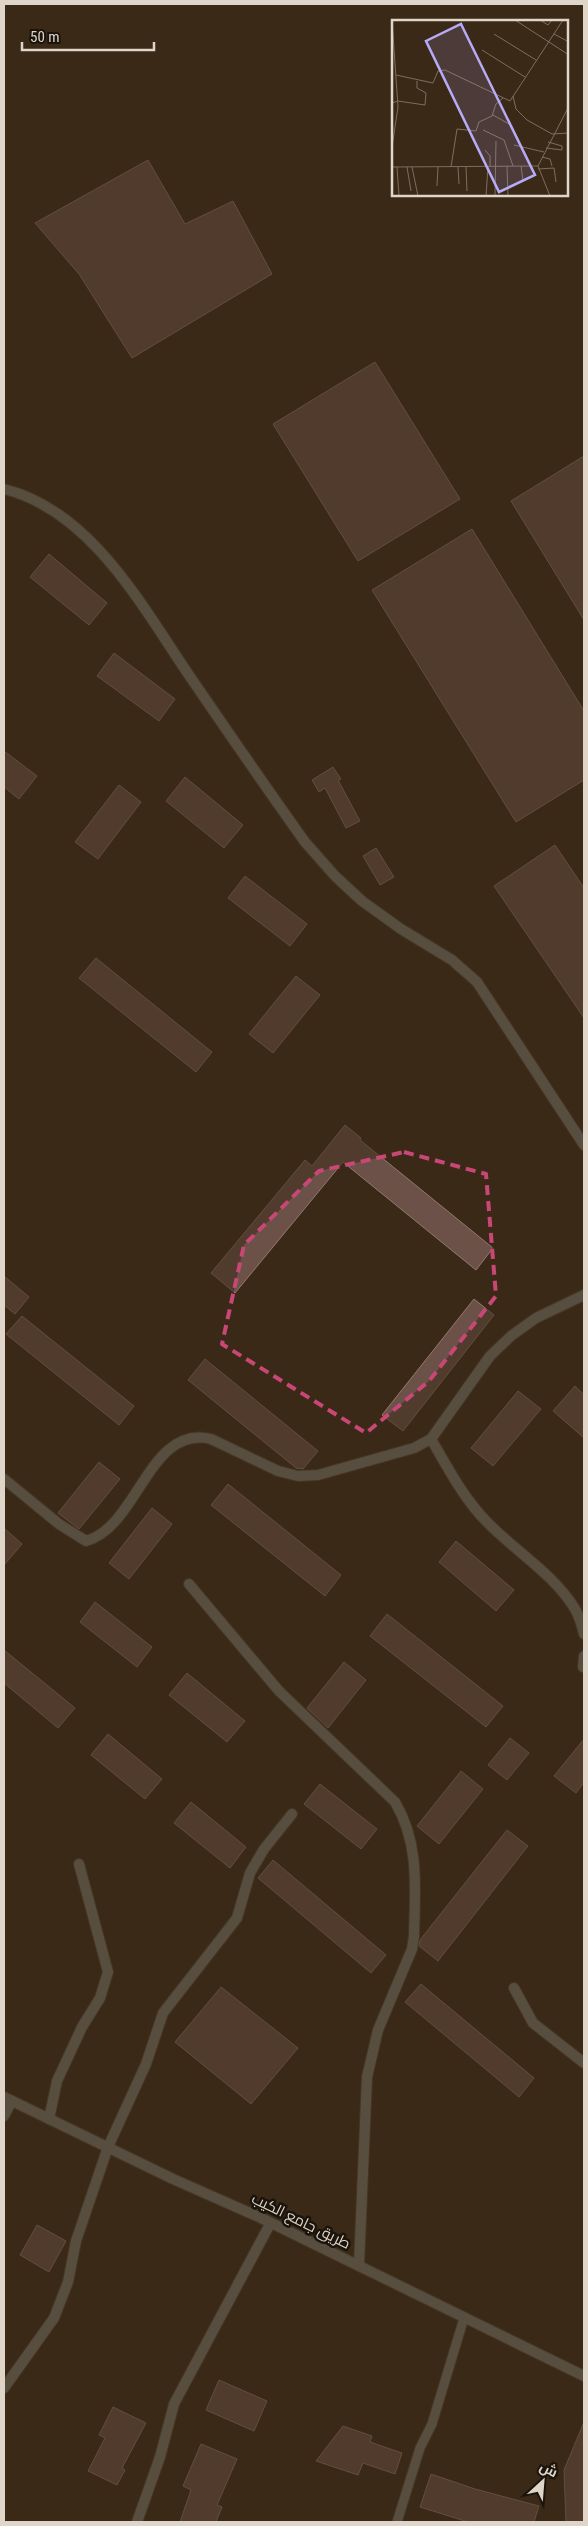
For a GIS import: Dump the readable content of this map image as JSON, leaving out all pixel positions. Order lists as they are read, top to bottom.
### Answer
{
  "streets": {
    "street": ["طريق جامع الكيب"]
  },
  "scale_bar": "50 m",
  "north": "top right"
}
